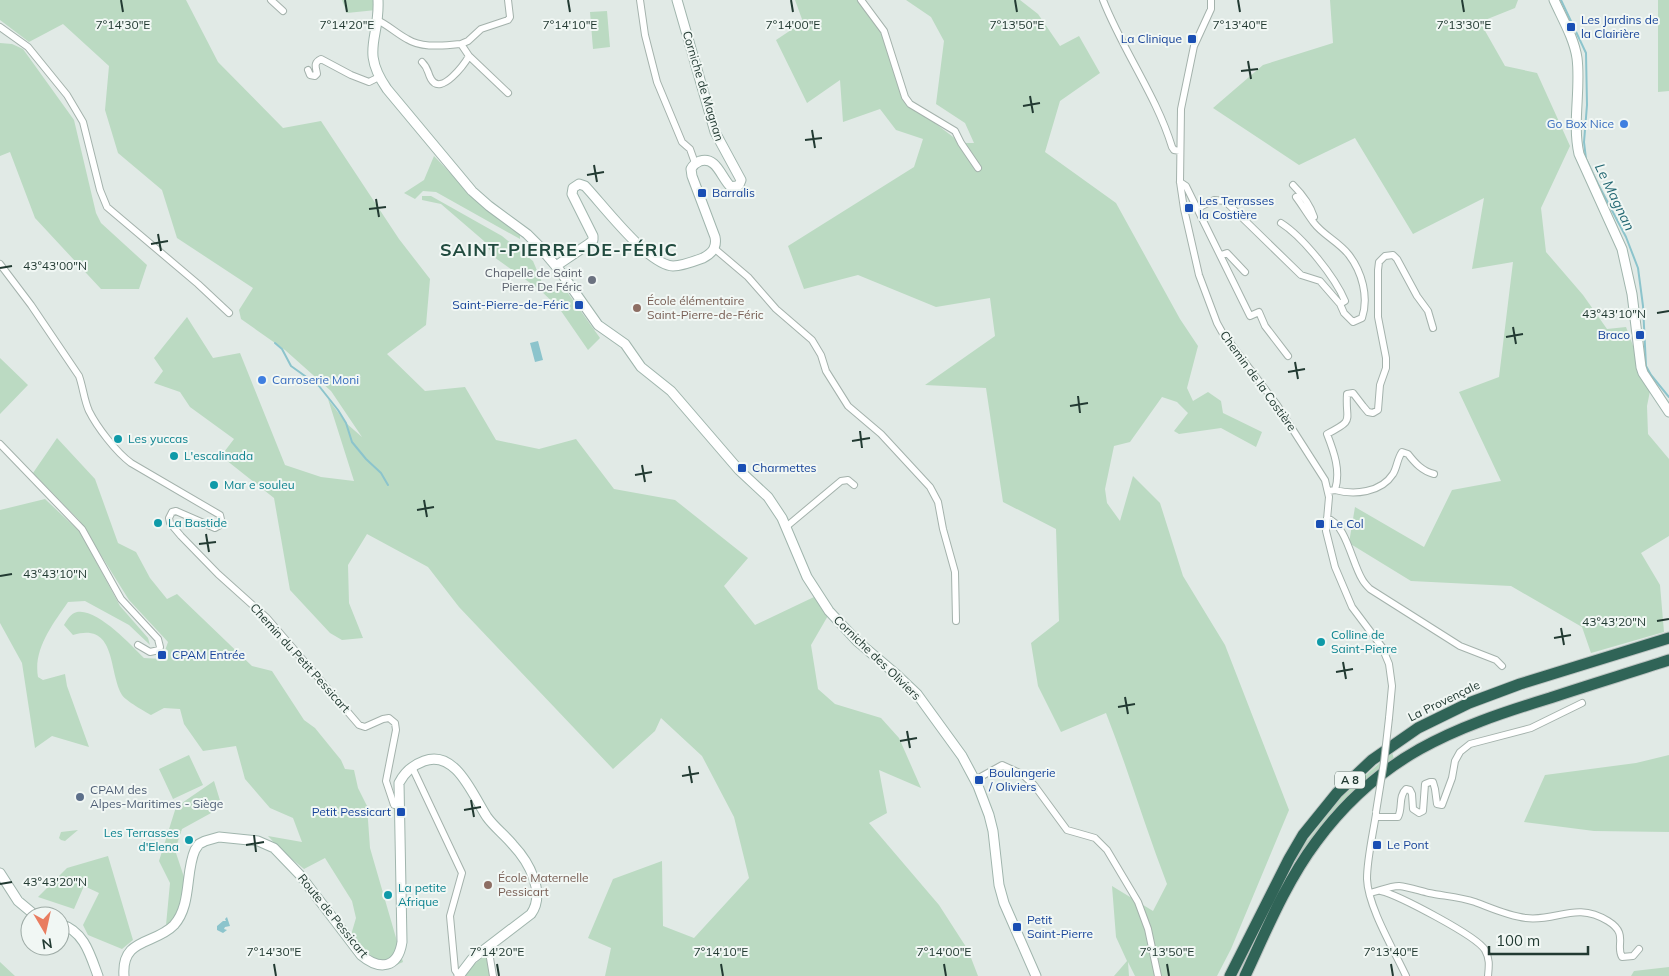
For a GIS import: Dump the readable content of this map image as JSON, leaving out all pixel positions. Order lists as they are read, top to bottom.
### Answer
{
  "streets": {
    "highway": ["La Provençale", "A 8"],
    "street": [
      "Corniche de Magnan",
      "Chemin de la Costière",
      "Chemin du Petit Pessicart",
      "Corniche des Oliviers",
      "Route de Pessicart"
    ]
  },
  "crossings": [
    ["Chemin du Petit Pessicart", "Route de Pessicart"]
  ],
  "districts": ["SAINT-PIERRE-DE-FÉRIC"],
  "water": ["Le Magnan"],
  "places": {
    "transit": [
      "Les Jardins de la Clairière",
      "La Clinique",
      "Barralis",
      "Les Terrasses la Costière",
      "Saint-Pierre-de-Féric",
      "Braco",
      "Charmettes",
      "Le Col",
      "CPAM Entrée",
      "Boulangerie / Oliviers",
      "Petit Pessicart",
      "Le Pont",
      "Petit Saint-Pierre"
    ],
    "other": [
      "Go Box Nice",
      "Chapelle de Saint Pierre De Féric",
      "École élémentaire Saint-Pierre-de-Féric",
      "Carroserie Moni",
      "Les yuccas",
      "L'escalinada",
      "Mar e souleu",
      "La Bastide",
      "Colline de Saint-Pierre",
      "CPAM des Alpes-Maritimes - Siège",
      "Les Terrasses d'Elena",
      "École Maternelle Pessicart",
      "La petite Afrique"
    ]
  },
  "scale_bar": "100 m",
  "north": "bottom",
  "coordinates": [
    "7°14'30\"E",
    "7°14'20\"E",
    "7°14'10\"E",
    "7°14'00\"E",
    "7°13'50\"E",
    "7°13'40\"E",
    "7°13'30\"E",
    "43°43'00\"N",
    "43°43'10\"N",
    "43°43'20\"N"
  ]
}
